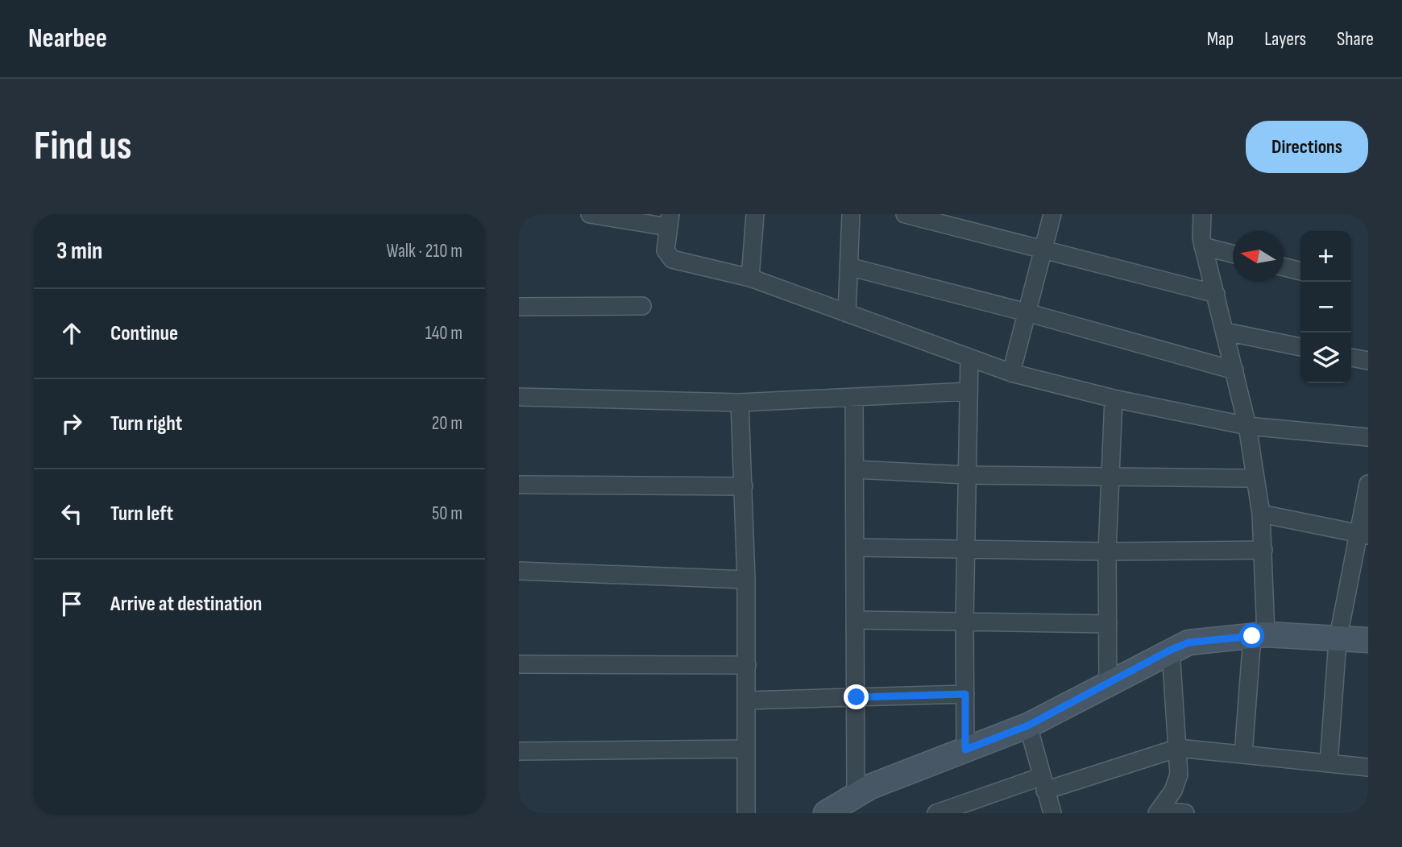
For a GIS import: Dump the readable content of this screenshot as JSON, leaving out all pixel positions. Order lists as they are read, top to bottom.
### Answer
{
  "north": "left",
  "page": {
    "header": "Nearbee",
    "nav": ["Map", "Layers", "Share"],
    "buttons": "Directions",
    "title": "Find us",
    "heading": ["3 min", "Walk · 210 m"],
    "map_buttons": ["+", "−"],
    "list": [
      ["Continue", "140 m"],
      ["Turn right", "20 m"],
      ["Turn left", "50 m"],
      "Arrive at destination"
    ]
  }
}
